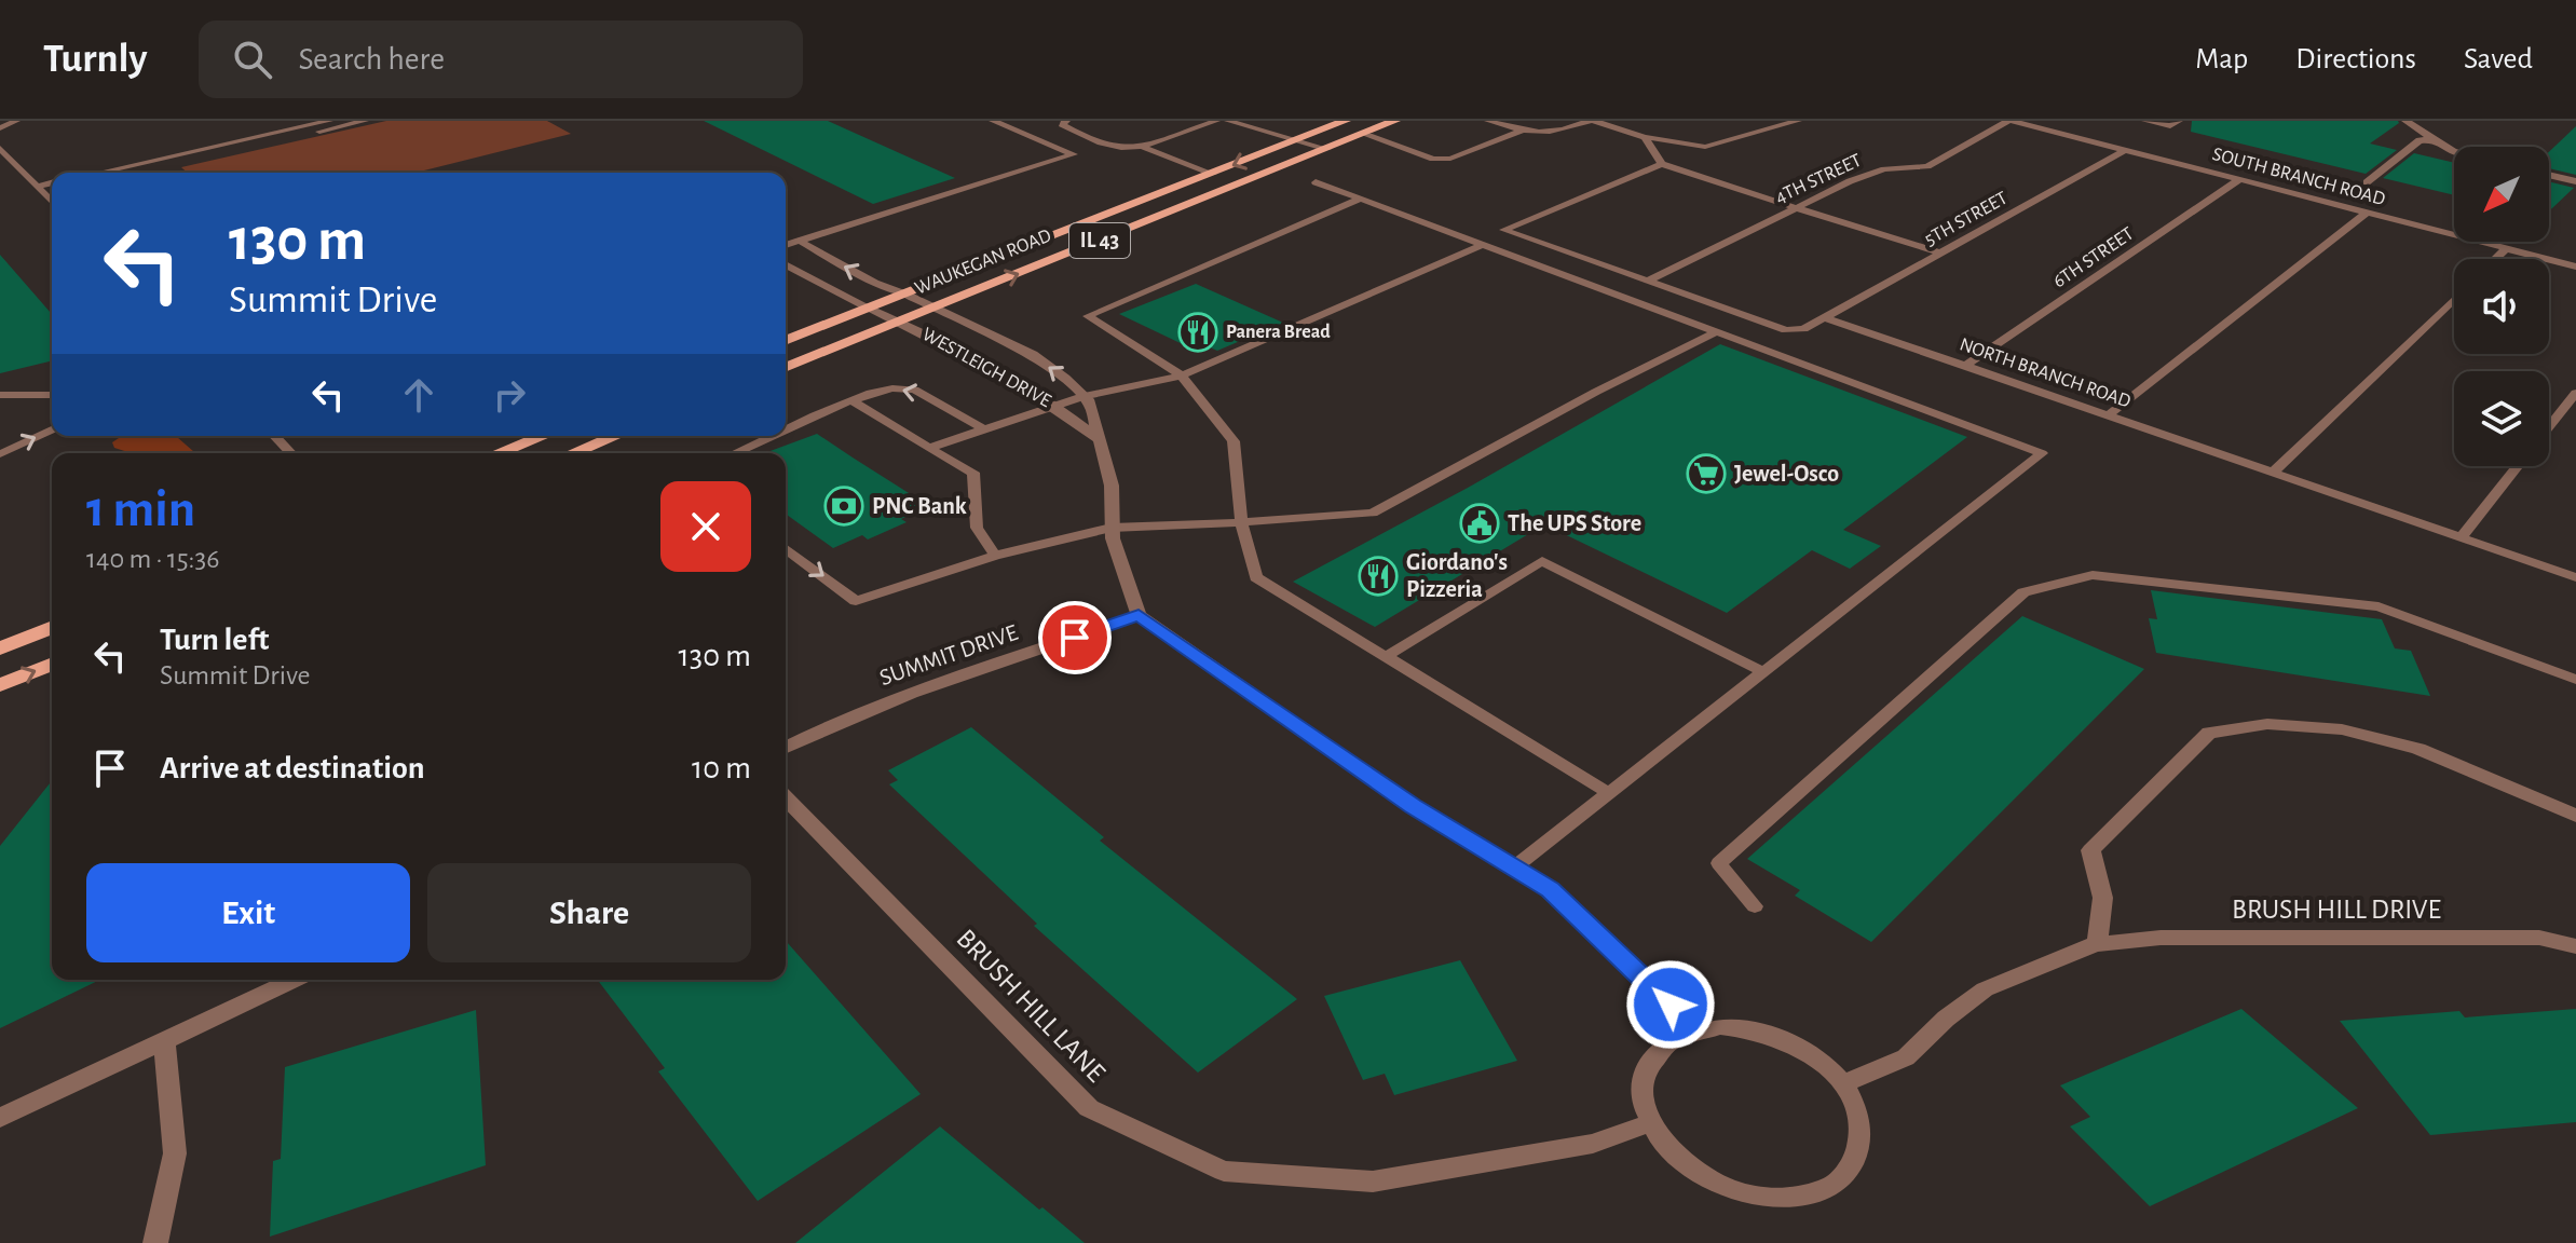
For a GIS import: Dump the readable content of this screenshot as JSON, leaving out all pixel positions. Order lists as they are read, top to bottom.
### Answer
{
  "streets": {
    "main road": ["IL 43", "WAUKEGAN ROAD"],
    "street": [
      "WESTLEIGH DRIVE",
      "SUMMIT DRIVE",
      "BRUSH HILL DRIVE",
      "BRUSH HILL LANE"
    ],
    "lane": [
      "SOUTH BRANCH ROAD",
      "4TH STREET",
      "5TH STREET",
      "6TH STREET",
      "NORTH BRANCH ROAD"
    ]
  },
  "crossings": [
    ["SOUTH BRANCH ROAD", "4TH STREET"],
    ["SOUTH BRANCH ROAD", "5TH STREET"],
    ["SOUTH BRANCH ROAD", "6TH STREET"],
    ["5TH STREET", "NORTH BRANCH ROAD"],
    ["6TH STREET", "NORTH BRANCH ROAD"],
    ["WAUKEGAN ROAD", "WESTLEIGH DRIVE"],
    ["WESTLEIGH DRIVE", "SUMMIT DRIVE"]
  ],
  "places": {
    "restaurant": ["Panera Bread", "Giordano's Pizzeria"],
    "supermarket": ["Jewel-Osco"],
    "bank": ["PNC Bank"],
    "public building": ["The UPS Store"]
  },
  "north": "bottom left",
  "page": {
    "header": "Turnly",
    "search": "Search here",
    "nav": ["Map", "Directions", "Saved"],
    "turn": ["130 m", "Summit Drive"],
    "heading": ["1 min", "140 m · 15:36"],
    "list": [
      {
        "name": "Turn left",
        "note": "Summit Drive",
        "value": "130 m"
      },
      {
        "name": "Arrive at destination",
        "value": "10 m"
      }
    ],
    "buttons": ["Exit", "Share"]
  }
}
